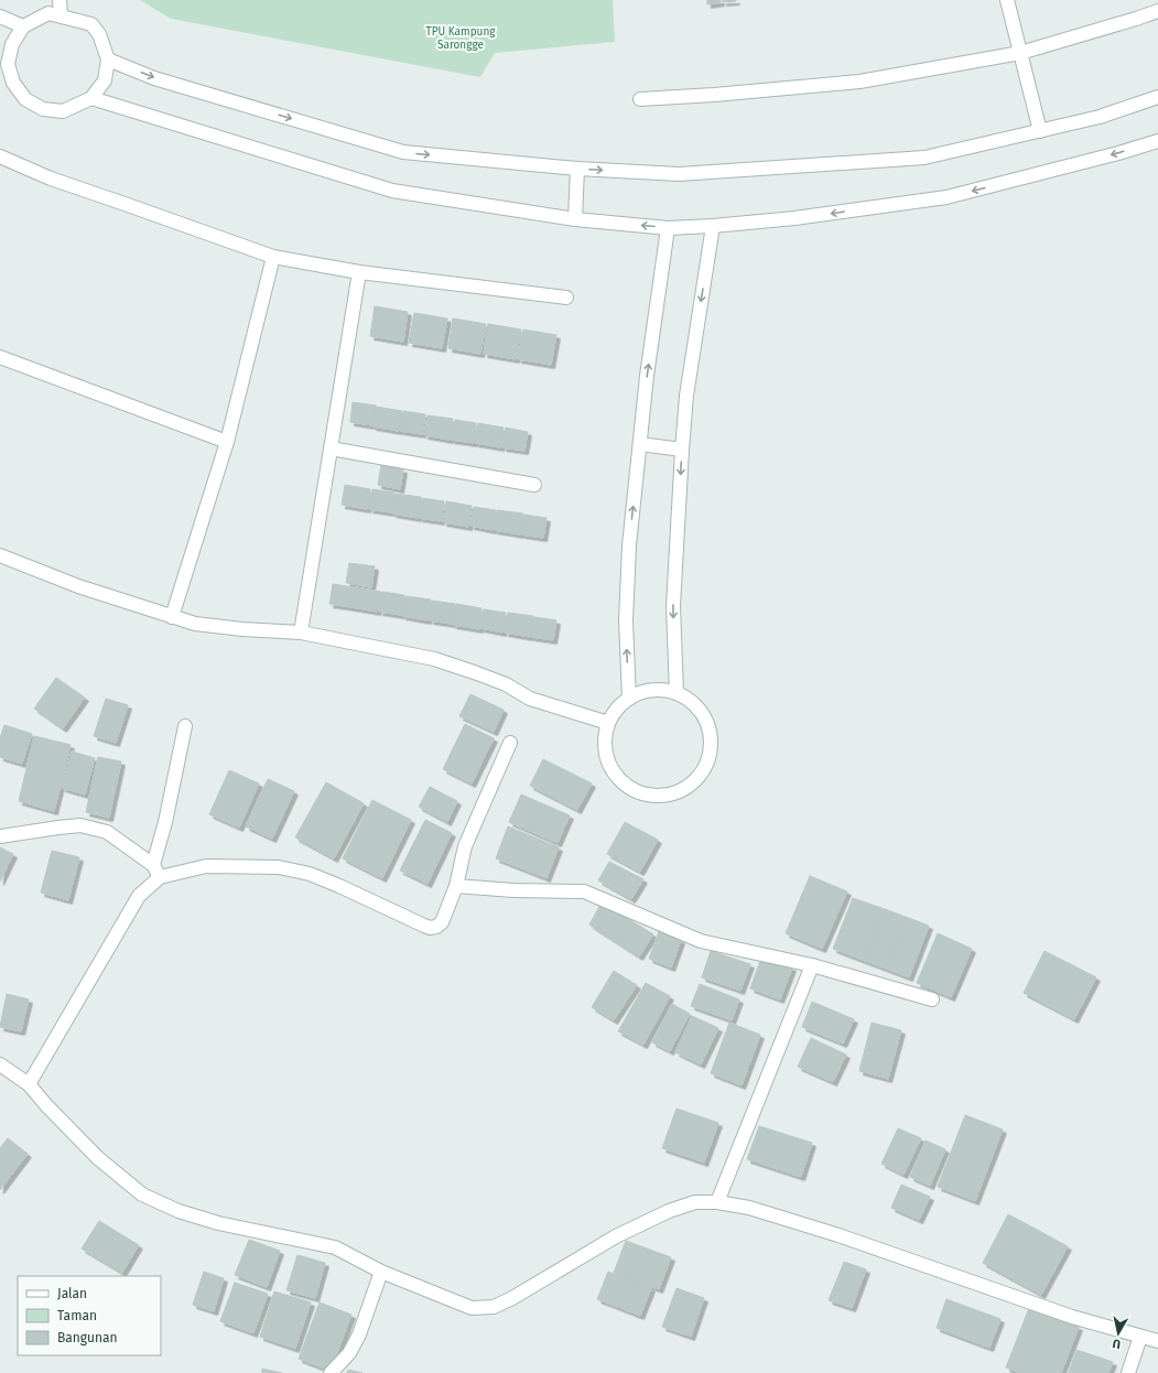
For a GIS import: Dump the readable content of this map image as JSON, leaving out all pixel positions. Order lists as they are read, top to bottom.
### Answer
{
  "parks": ["TPU Kampung Sarongge"],
  "legend": ["Jalan", "Taman", "Bangunan"],
  "north": "bottom"
}
